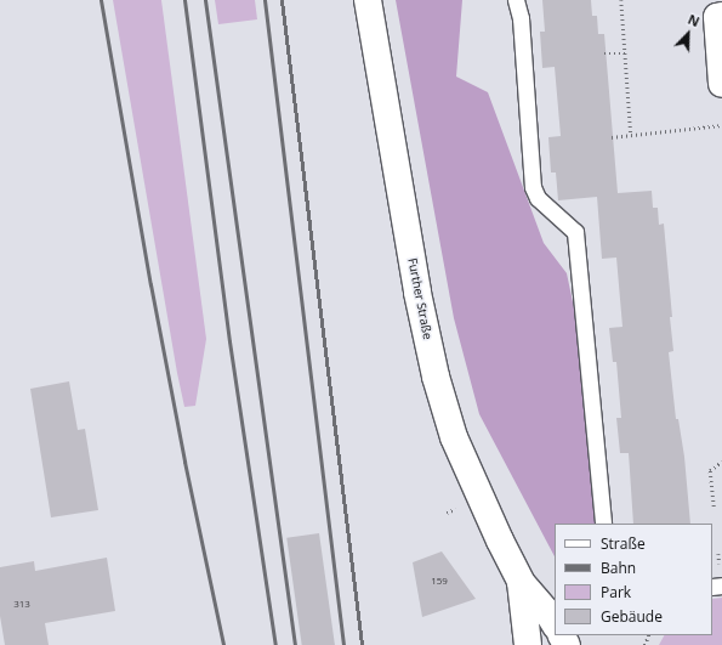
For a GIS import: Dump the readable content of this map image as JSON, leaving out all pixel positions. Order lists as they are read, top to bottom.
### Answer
{
  "streets": {
    "street": ["Further Straße"]
  },
  "house_numbers": ["159", "313"],
  "legend": [
    "Straße",
    "Bahn",
    "Park",
    "Gebäude"
  ],
  "north": "top right"
}
